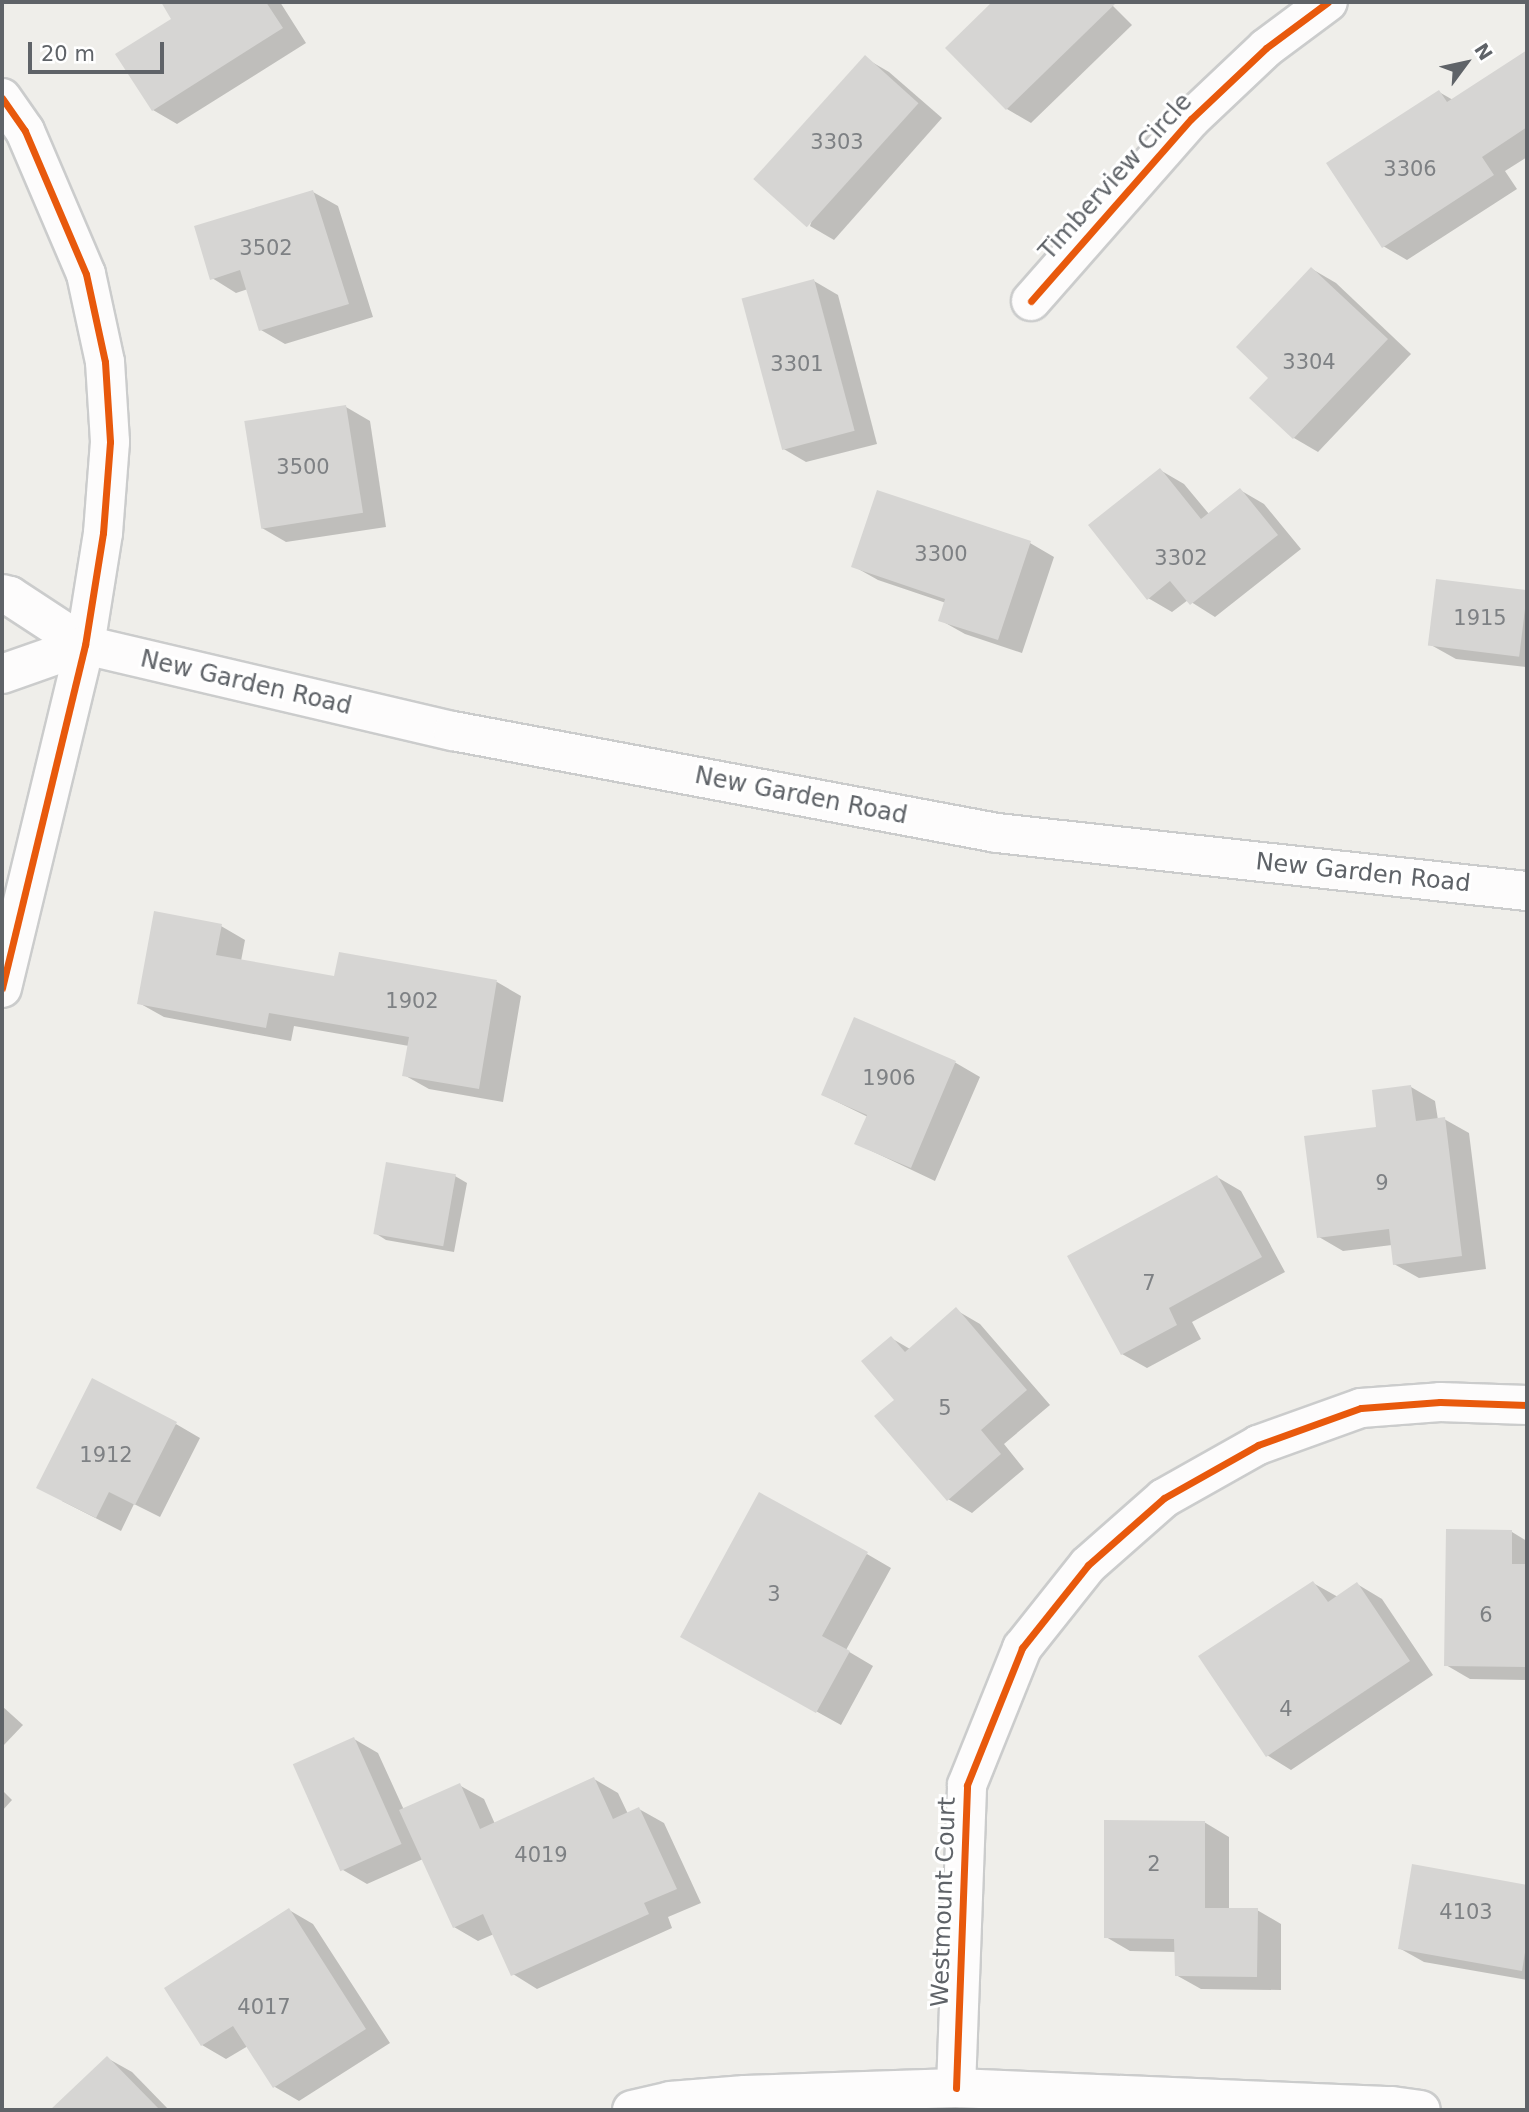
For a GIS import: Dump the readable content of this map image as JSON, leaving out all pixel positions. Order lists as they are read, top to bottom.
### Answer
{
  "streets": {
    "street": ["Timberview Circle", "New Garden Road", "Westmount Court"]
  },
  "house_numbers": [
    "3303",
    "3306",
    "3502",
    "3304",
    "3301",
    "3500",
    "3300",
    "3302",
    "1915",
    "1902",
    "1906",
    "9",
    "7",
    "5",
    "1912",
    "3",
    "6",
    "4",
    "4019",
    "2",
    "4103",
    "4017"
  ],
  "scale_bar": "20 m",
  "north": "top right"
}
